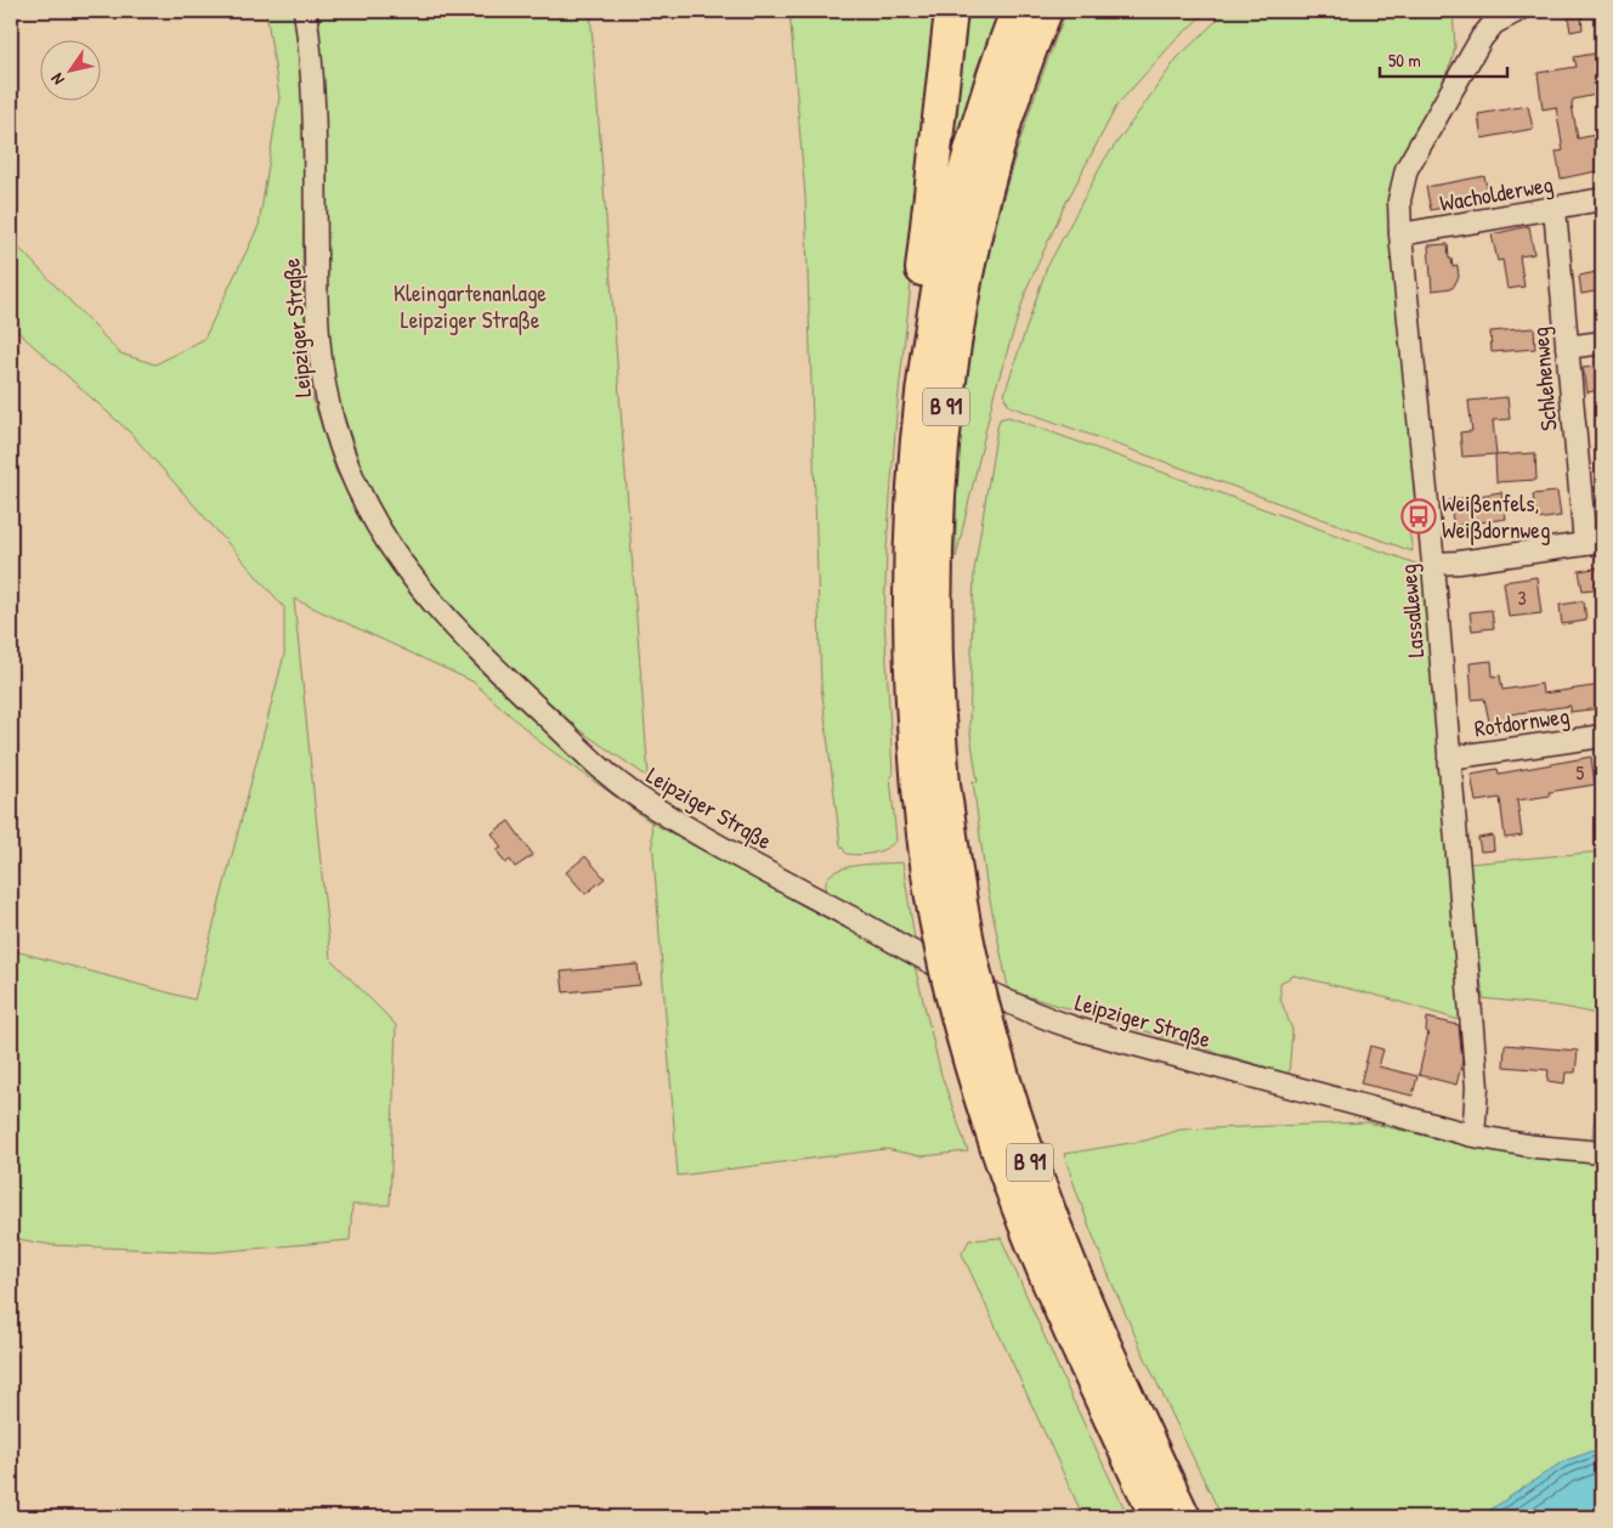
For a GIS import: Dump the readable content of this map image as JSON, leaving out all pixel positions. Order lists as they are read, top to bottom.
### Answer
{
  "streets": {
    "highway": ["B 91"],
    "street": [
      "Wacholderweg",
      "Leipziger Straße",
      "Schlehenweg",
      "Lassalleweg",
      "Rotdornweg"
    ]
  },
  "crossings": [
    ["Wacholderweg", "Schlehenweg"],
    ["Wacholderweg", "Lassalleweg"],
    ["Leipziger Straße", "Lassalleweg"],
    ["Lassalleweg", "Rotdornweg"]
  ],
  "parks": ["Kleingartenanlage Leipziger Straße"],
  "places": {
    "bus stop": ["Weißenfels, Weißdornweg"]
  },
  "house_numbers": ["3", "5"],
  "scale_bar": "50 m",
  "north": "bottom left"
}
